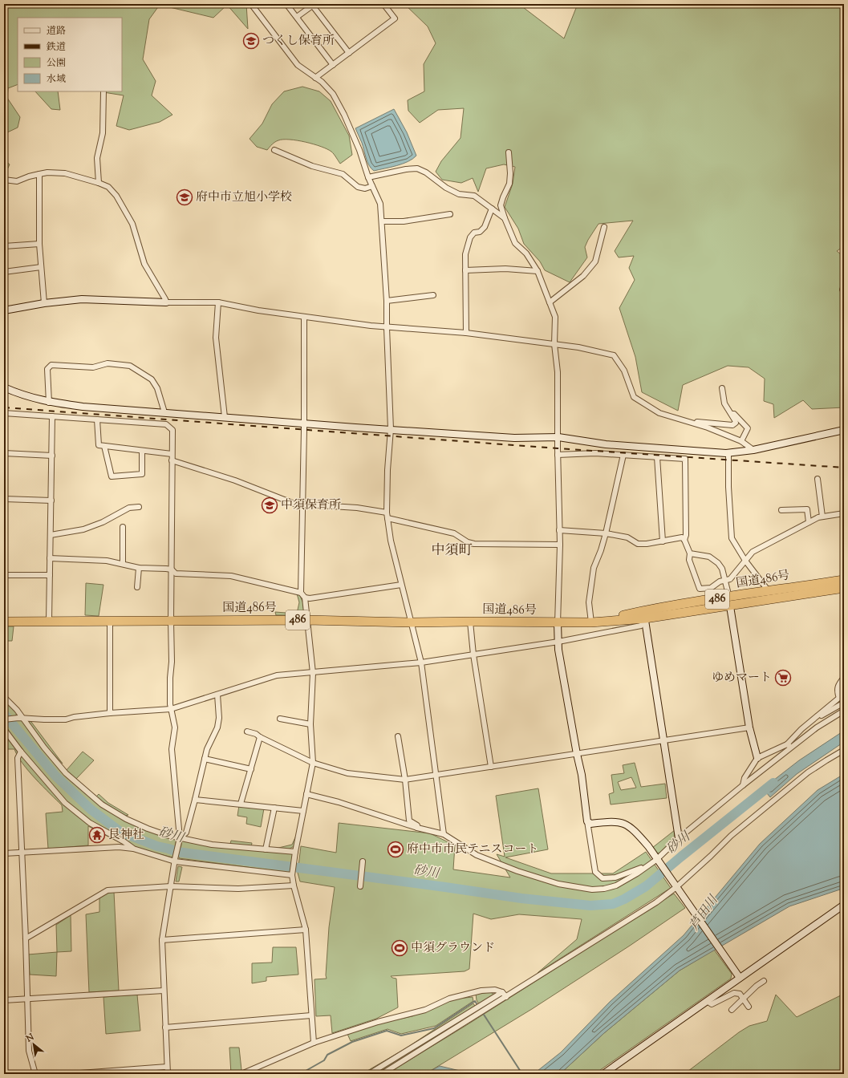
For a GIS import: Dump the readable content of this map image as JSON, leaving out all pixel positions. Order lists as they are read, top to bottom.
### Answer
{
  "streets": {
    "highway": ["国道486号", "486"]
  },
  "districts": ["中須町"],
  "water": ["砂川", "芦田川"],
  "places": {
    "school or university": ["つくし保育所", "府中市立旭小学校", "中須保育所"],
    "supermarket": ["ゆめマート"],
    "temple": ["艮神社"],
    "sports": ["府中市市民テニスコート", "中須グラウンド"]
  },
  "legend": [
    "道路",
    "鉄道",
    "公園",
    "水域"
  ],
  "north": "top left"
}
